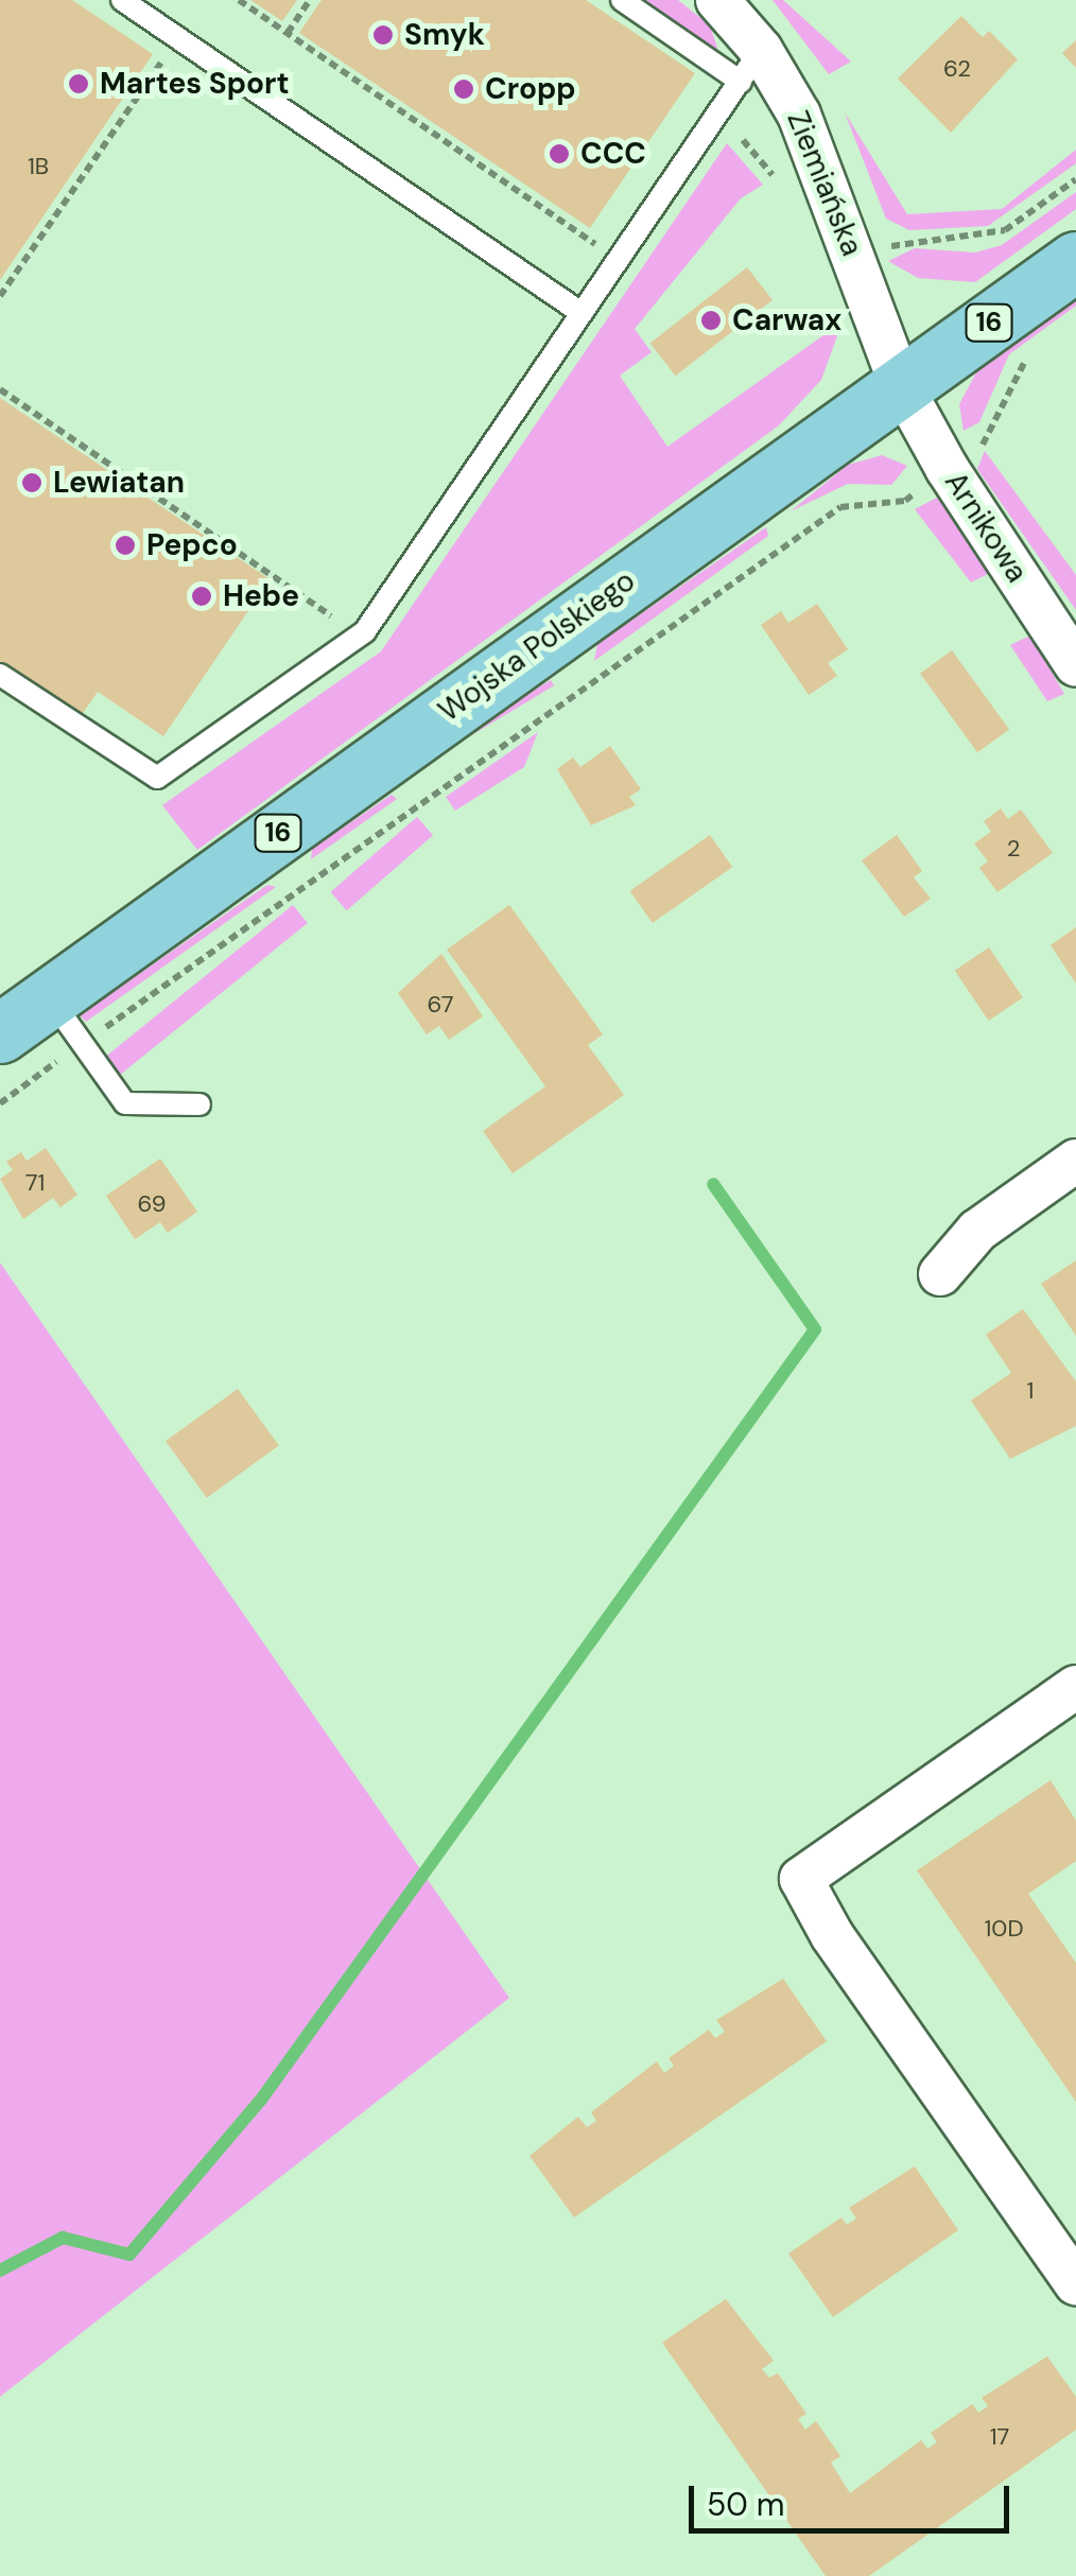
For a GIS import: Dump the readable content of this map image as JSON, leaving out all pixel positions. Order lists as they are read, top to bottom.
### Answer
{
  "streets": {
    "main road": ["16", "Wojska Polskiego"],
    "street": ["Ziemiańska", "Arnikowa"]
  },
  "crossings": [
    ["Ziemiańska", "Arnikowa"],
    ["Ziemiańska", "Wojska Polskiego"],
    ["Arnikowa", "Wojska Polskiego"]
  ],
  "places": [
    "Smyk",
    "Martes Sport",
    "Cropp",
    "CCC",
    "Carwax",
    "Lewiatan",
    "Pepco",
    "Hebe"
  ],
  "house_numbers": [
    "62",
    "1B",
    "2",
    "67",
    "71",
    "69",
    "1",
    "10D",
    "17"
  ],
  "scale_bar": "50 m"
}
